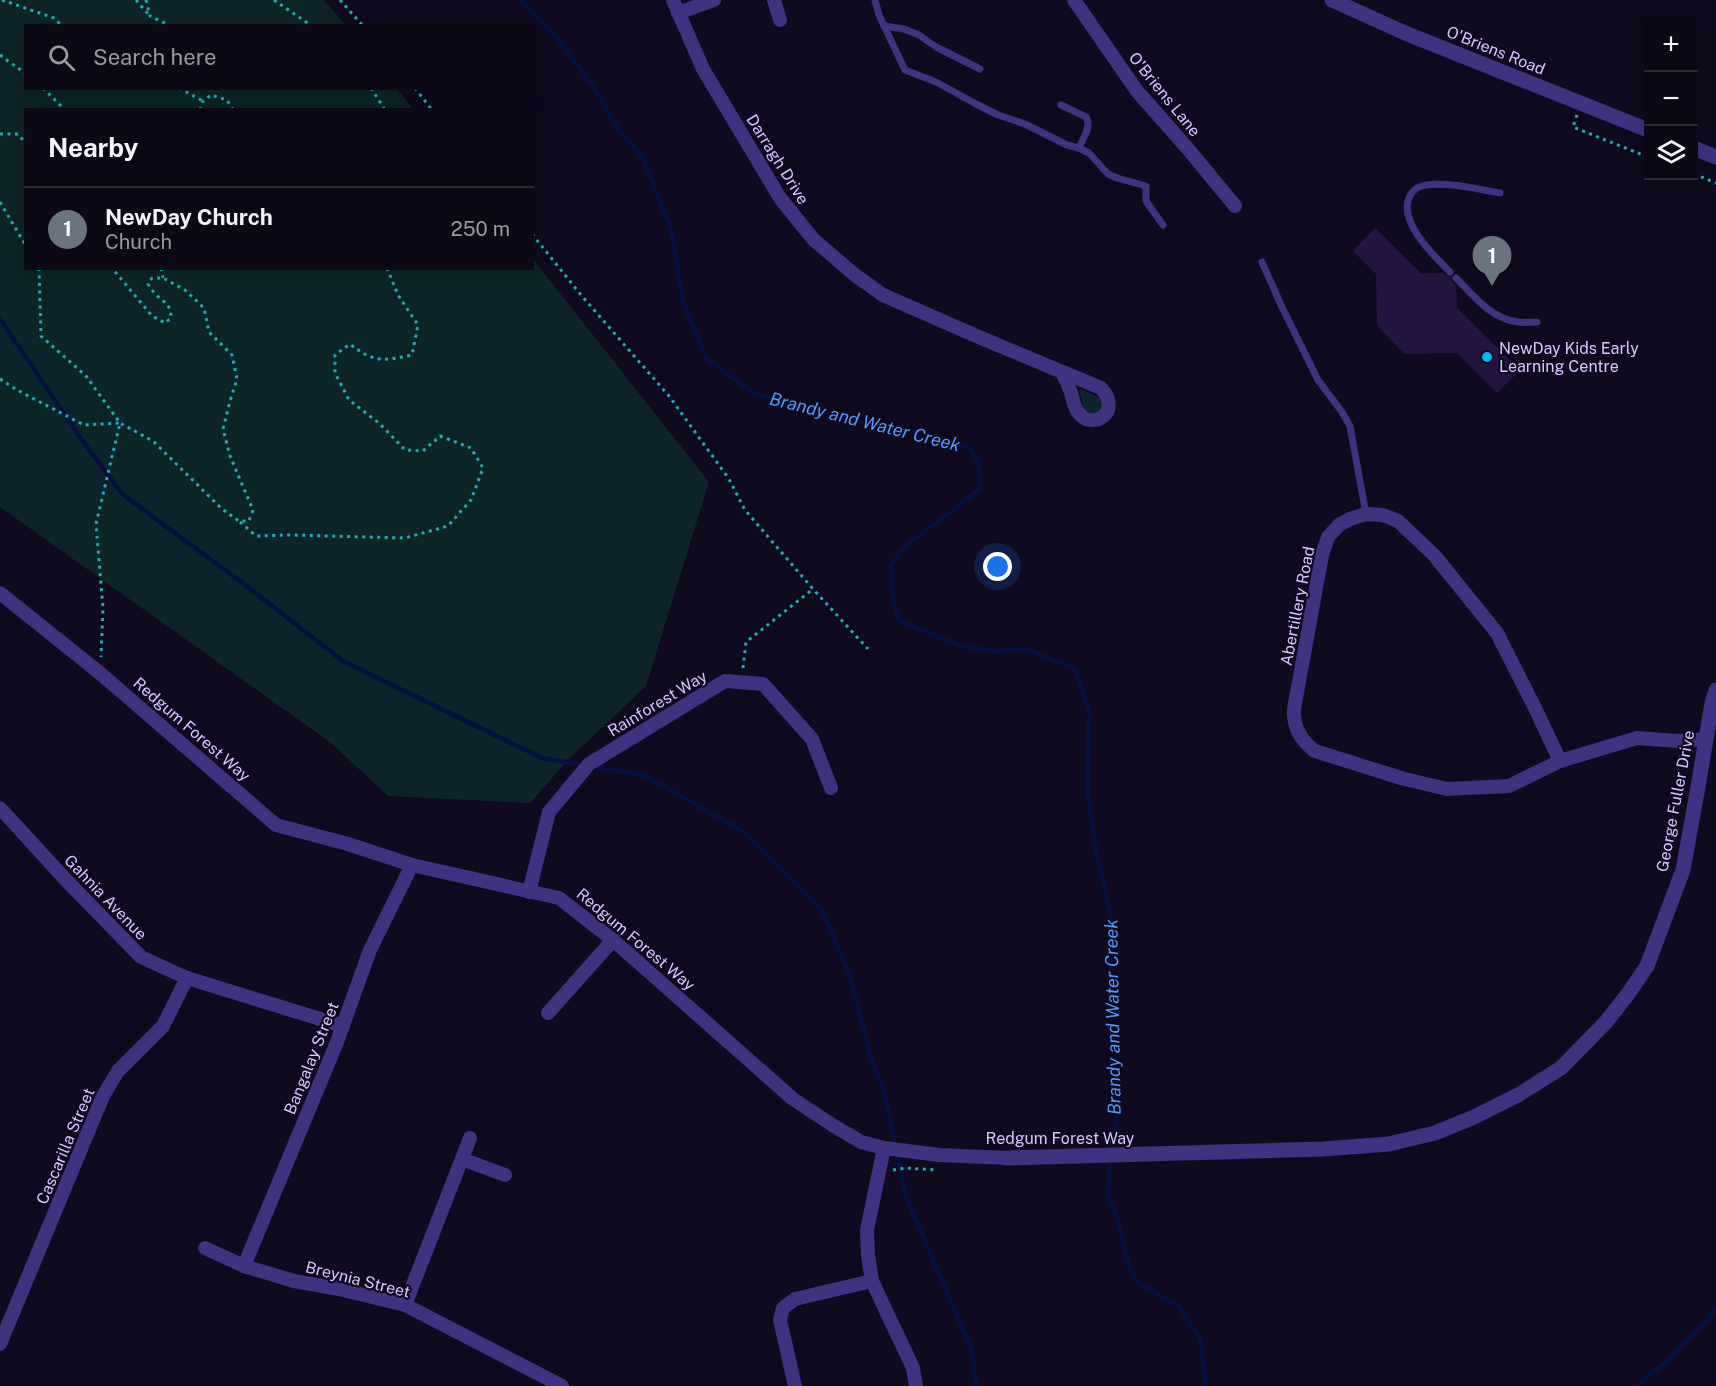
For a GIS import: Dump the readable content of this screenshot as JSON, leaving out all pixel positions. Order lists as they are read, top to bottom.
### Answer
{
  "streets": {
    "street": [
      "O'Briens Road",
      "O'Briens Lane",
      "Darragh Drive",
      "Abertillery Road",
      "Rainforest Way",
      "Redgum Forest Way",
      "George Fuller Drive",
      "Gahnia Avenue",
      "Bangalay Street",
      "Cascarilla Street",
      "Breynia Street"
    ]
  },
  "crossings": [
    ["Rainforest Way", "Redgum Forest Way"],
    ["Redgum Forest Way", "George Fuller Drive"],
    ["Redgum Forest Way", "Bangalay Street"],
    ["Gahnia Avenue", "Bangalay Street"],
    ["Gahnia Avenue", "Cascarilla Street"],
    ["Bangalay Street", "Breynia Street"]
  ],
  "water": ["Brandy and Water Creek"],
  "places": ["NewDay Kids Early Learning Centre"],
  "page": {
    "map_buttons": ["+", "−"],
    "search": "Search here",
    "heading": "Nearby",
    "list": [
      {
        "mark": "1",
        "name": "NewDay Church",
        "note": "Church",
        "value": "250 m"
      }
    ],
    "pins": "1"
  }
}
